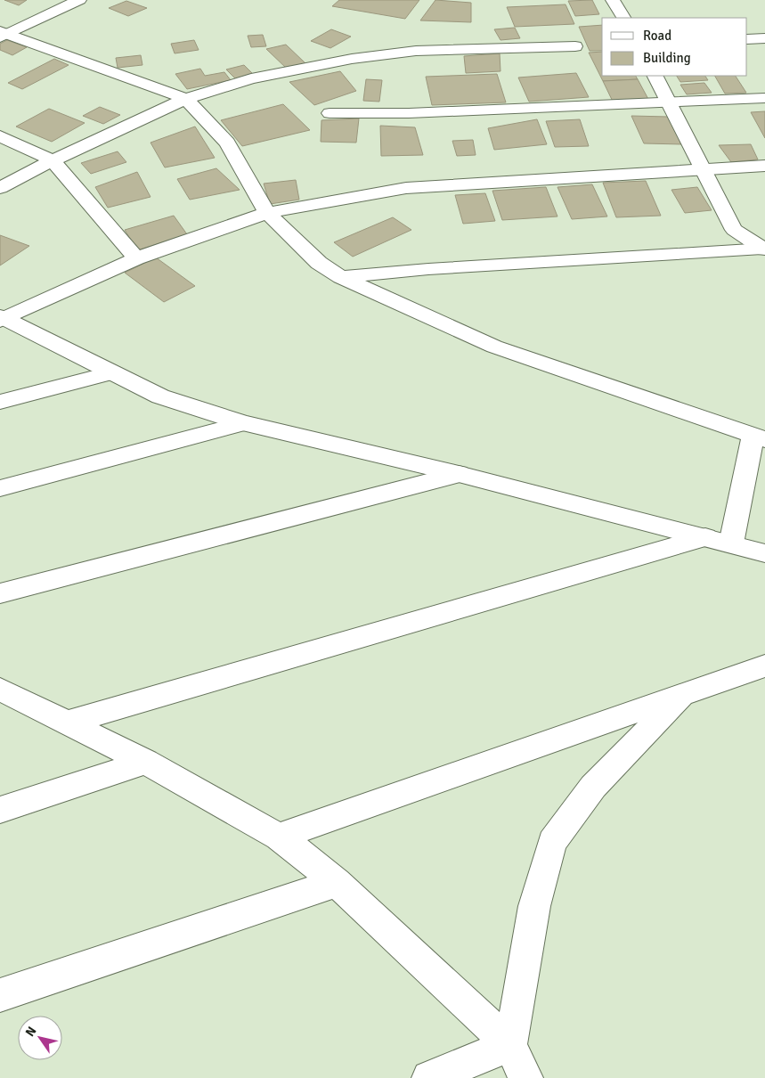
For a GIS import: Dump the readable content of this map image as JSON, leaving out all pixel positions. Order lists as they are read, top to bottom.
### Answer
{
  "legend": ["Road", "Building"],
  "north": "top left"
}
